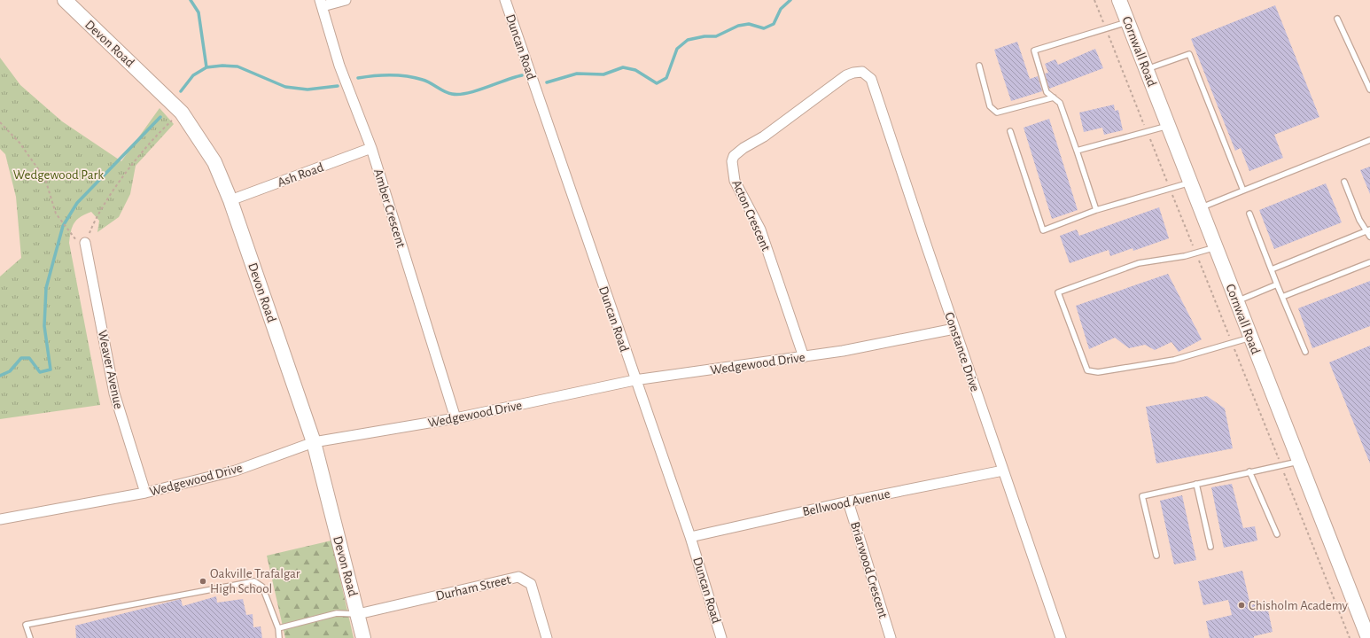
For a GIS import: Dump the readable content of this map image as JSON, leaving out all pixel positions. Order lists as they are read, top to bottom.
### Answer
{
  "streets": {
    "street": [
      "Devon Road",
      "Duncan Road",
      "Cornwall Road",
      "Ash Road",
      "Amber Crescent",
      "Acton Crescent",
      "Constance Drive",
      "Wedgewood Drive",
      "Weaver Avenue",
      "Bellwood Avenue",
      "Briarwood Crescent",
      "Durham Street"
    ]
  },
  "crossings": [
    ["Devon Road", "Ash Road"],
    ["Devon Road", "Wedgewood Drive"],
    ["Devon Road", "Durham Street"],
    ["Duncan Road", "Wedgewood Drive"],
    ["Duncan Road", "Bellwood Avenue"],
    ["Ash Road", "Amber Crescent"],
    ["Amber Crescent", "Wedgewood Drive"],
    ["Acton Crescent", "Constance Drive"],
    ["Acton Crescent", "Wedgewood Drive"],
    ["Constance Drive", "Wedgewood Drive"],
    ["Constance Drive", "Bellwood Avenue"],
    ["Wedgewood Drive", "Weaver Avenue"],
    ["Bellwood Avenue", "Briarwood Crescent"]
  ],
  "parks": ["Wedgewood Park"],
  "places": ["Oakville Trafalgar High School", "Chisholm Academy"]
}
